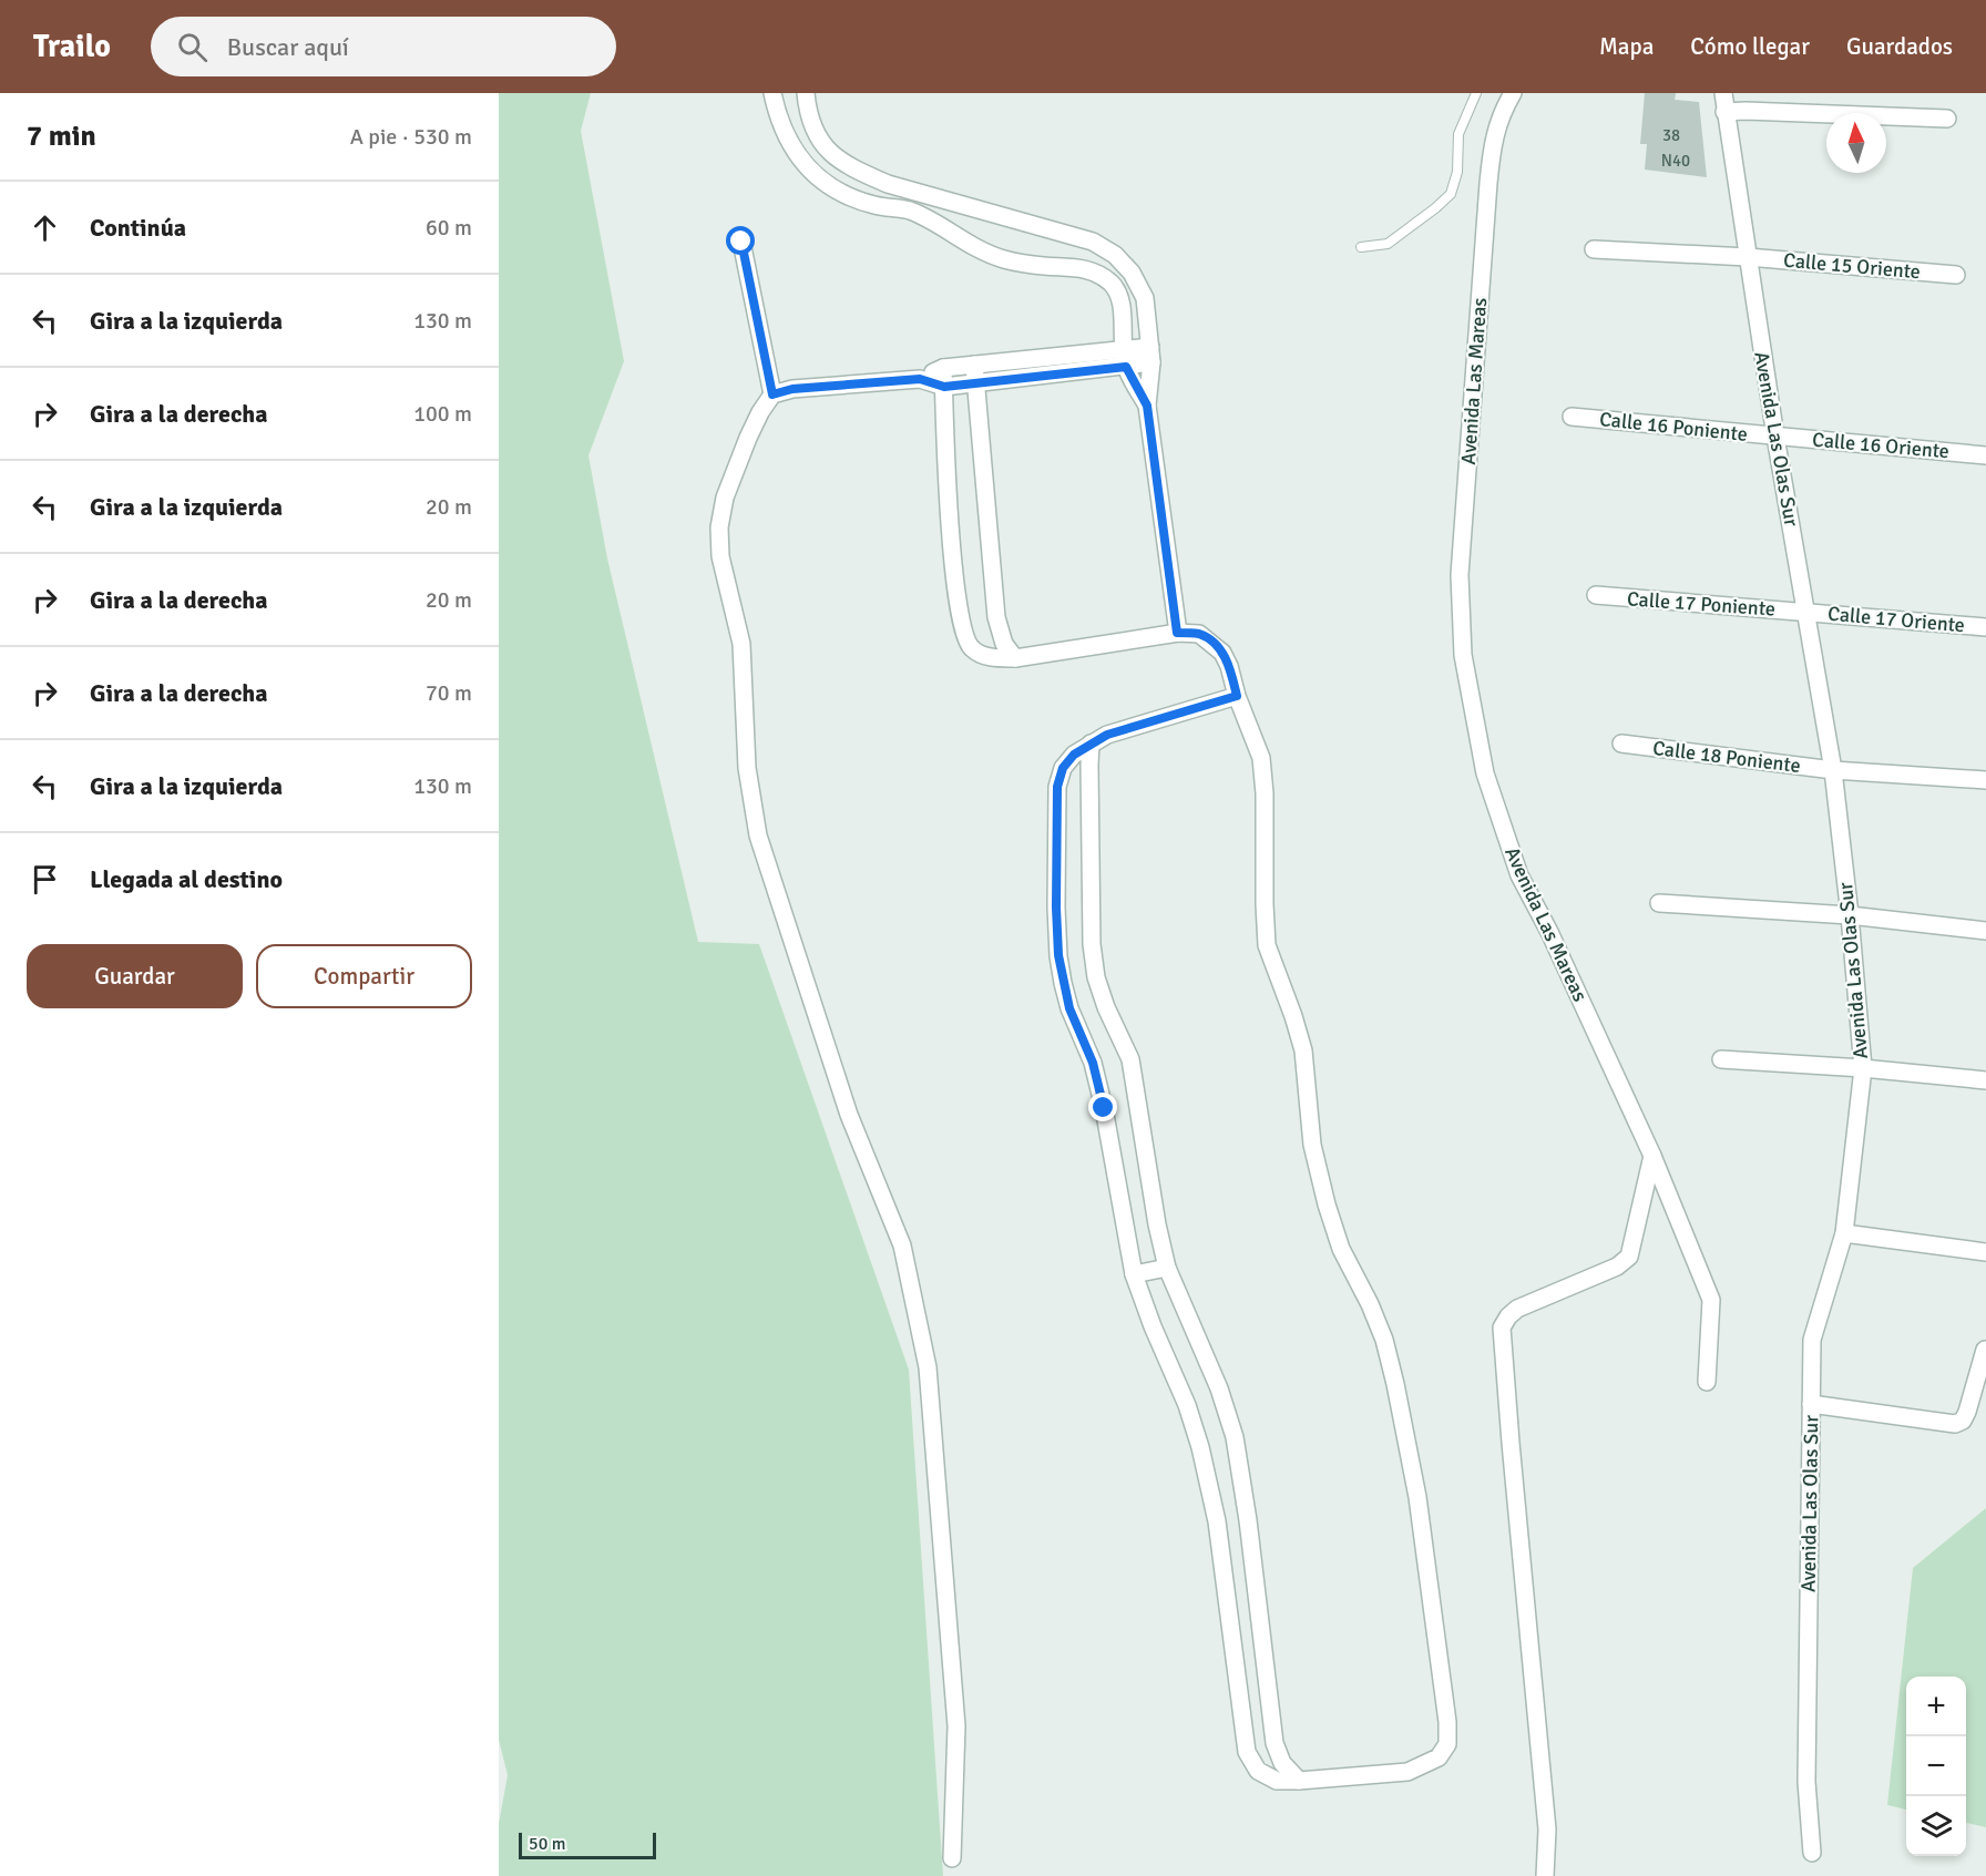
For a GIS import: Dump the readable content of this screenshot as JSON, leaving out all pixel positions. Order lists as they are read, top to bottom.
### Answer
{
  "streets": {
    "street": [
      "Calle 15 Oriente",
      "Avenida Las Mareas",
      "Calle 16 Poniente",
      "Avenida Las Olas Sur",
      "Calle 16 Oriente",
      "Calle 17 Poniente",
      "Calle 17 Oriente",
      "Calle 18 Poniente"
    ]
  },
  "crossings": [
    ["Calle 15 Oriente", "Avenida Las Olas Sur"],
    ["Calle 16 Poniente", "Avenida Las Olas Sur"],
    ["Calle 16 Poniente", "Calle 16 Oriente"],
    ["Avenida Las Olas Sur", "Calle 16 Oriente"],
    ["Avenida Las Olas Sur", "Calle 17 Poniente"],
    ["Avenida Las Olas Sur", "Calle 17 Oriente"],
    ["Avenida Las Olas Sur", "Calle 18 Poniente"],
    ["Calle 17 Poniente", "Calle 17 Oriente"]
  ],
  "house_numbers": ["38", "N40"],
  "scale_bar": "50 m",
  "north": "top",
  "page": {
    "header": "Trailo",
    "search": "Buscar aquí",
    "nav": ["Mapa", "Cómo llegar", "Guardados"],
    "heading": ["7 min", "A pie · 530 m"],
    "list": [
      ["Continúa", "60 m"],
      ["Gira a la izquierda", "130 m"],
      ["Gira a la derecha", "100 m"],
      ["Gira a la izquierda", "20 m"],
      ["Gira a la derecha", "20 m"],
      ["Gira a la derecha", "70 m"],
      ["Gira a la izquierda", "130 m"],
      "Llegada al destino"
    ],
    "buttons": ["Guardar", "Compartir"],
    "map_buttons": ["+", "−"],
    "scale": "50 m"
  }
}
